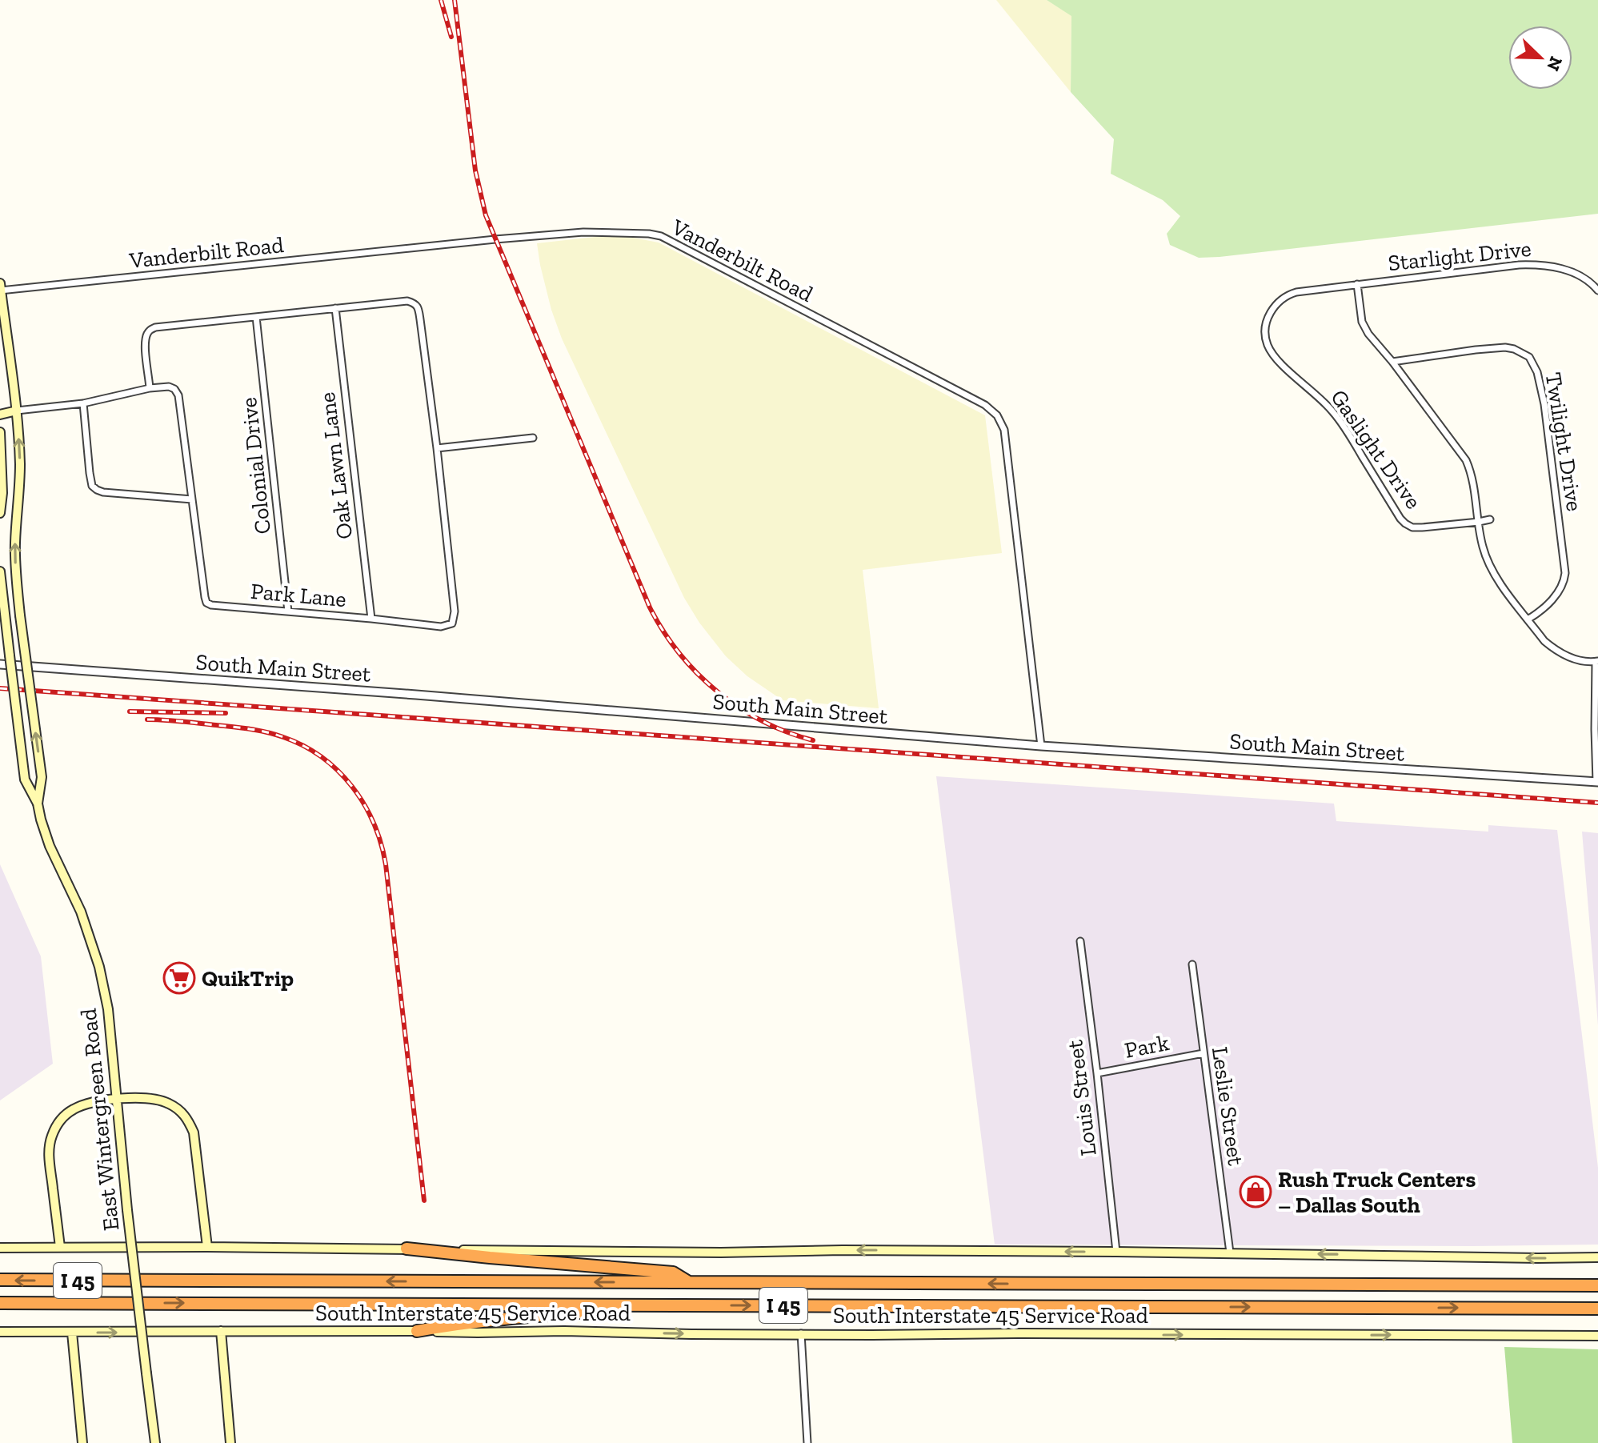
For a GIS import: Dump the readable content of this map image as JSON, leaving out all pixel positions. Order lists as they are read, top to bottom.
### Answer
{
  "streets": {
    "highway": ["I 45"],
    "main road": ["East Wintergreen Road", "South Interstate 45 Service Road"],
    "street": [
      "Vanderbilt Road",
      "Starlight Drive",
      "Twilight Drive",
      "Gaslight Drive",
      "Colonial Drive",
      "Oak Lawn Lane",
      "Park Lane",
      "South Main Street",
      "Park",
      "Louis Street",
      "Leslie Street"
    ]
  },
  "crossings": [
    ["Vanderbilt Road", "South Main Street"],
    ["Starlight Drive", "Gaslight Drive"],
    ["Colonial Drive", "Park Lane"],
    ["Oak Lawn Lane", "Park Lane"],
    ["Park", "Louis Street"],
    ["Park", "Leslie Street"]
  ],
  "one_way": ["South Interstate 45 Service Road"],
  "places": {
    "supermarket": ["QuikTrip"],
    "shop": ["Rush Truck Centers – Dallas South"]
  },
  "north": "bottom right"
}
